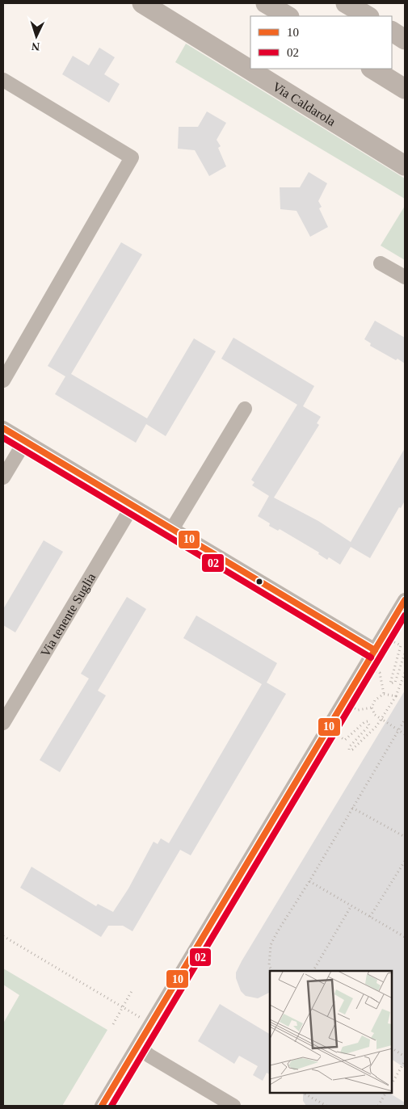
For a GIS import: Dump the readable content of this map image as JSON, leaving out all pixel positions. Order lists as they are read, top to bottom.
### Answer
{
  "streets": {
    "street": ["Via Caldarola", "Via tenente Suglia"]
  },
  "lines": ["transit line 10", "transit line 02"],
  "legend": ["10", "02"],
  "north": "bottom"
}
